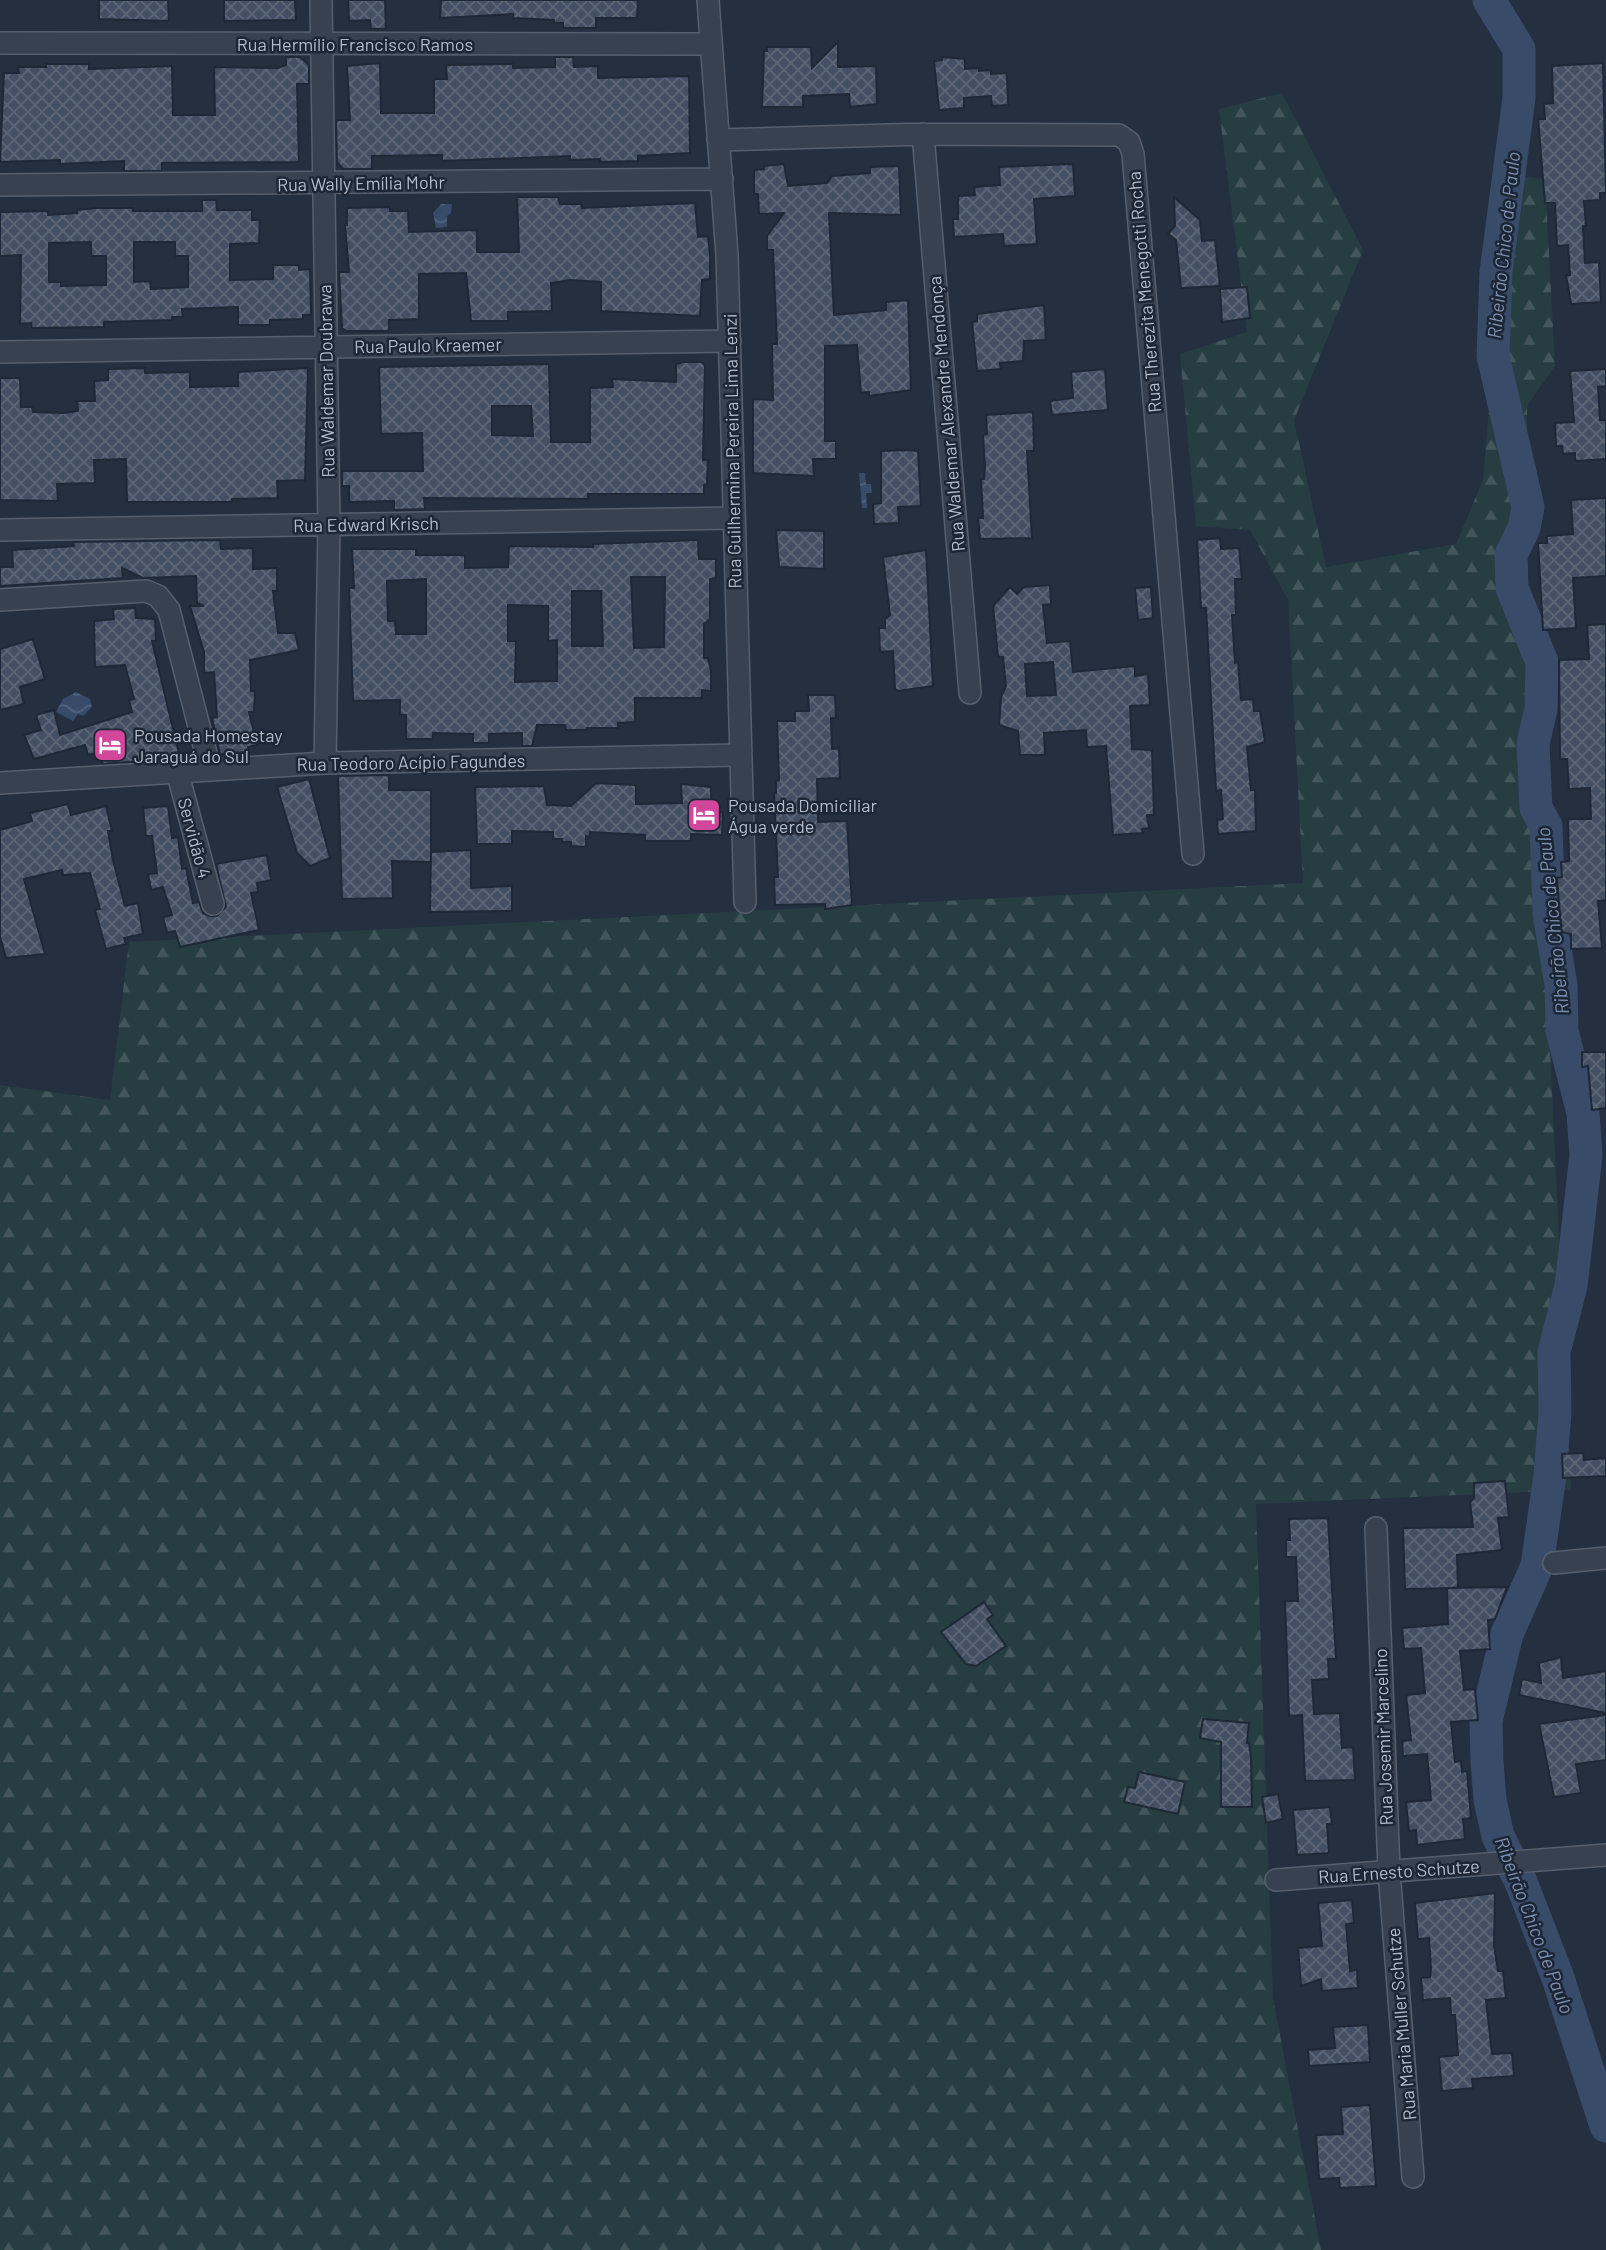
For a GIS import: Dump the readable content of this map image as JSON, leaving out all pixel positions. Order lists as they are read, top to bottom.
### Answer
{
  "streets": {
    "street": [
      "Rua Hermílio Francisco Ramos",
      "Rua Wally Emília Mohr",
      "Rua Therezita Menegotti Rocha",
      "Rua Paulo Kraemer",
      "Rua Waldemar Doubrawa",
      "Rua Waldemar Alexandre Mendonça",
      "Rua Guilhermina Pereira Lima Lenzi",
      "Rua Edward Krisch",
      "Rua Teodoro Acípio Fagundes",
      "Servidão 4",
      "Rua Josemir Marcelino",
      "Rua Ernesto Schutze",
      "Rua Maria Muller Schutze"
    ]
  },
  "crossings": [
    ["Rua Hermílio Francisco Ramos", "Rua Waldemar Doubrawa"],
    ["Rua Hermílio Francisco Ramos", "Rua Guilhermina Pereira Lima Lenzi"],
    ["Rua Wally Emília Mohr", "Rua Waldemar Doubrawa"],
    ["Rua Wally Emília Mohr", "Rua Guilhermina Pereira Lima Lenzi"],
    ["Rua Therezita Menegotti Rocha", "Rua Waldemar Alexandre Mendonça"],
    ["Rua Therezita Menegotti Rocha", "Rua Guilhermina Pereira Lima Lenzi"],
    ["Rua Paulo Kraemer", "Rua Waldemar Doubrawa"],
    ["Rua Paulo Kraemer", "Rua Guilhermina Pereira Lima Lenzi"],
    ["Rua Waldemar Doubrawa", "Rua Edward Krisch"],
    ["Rua Waldemar Doubrawa", "Rua Teodoro Acípio Fagundes"],
    ["Rua Guilhermina Pereira Lima Lenzi", "Rua Edward Krisch"],
    ["Rua Guilhermina Pereira Lima Lenzi", "Rua Teodoro Acípio Fagundes"],
    ["Rua Teodoro Acípio Fagundes", "Servidão 4"],
    ["Rua Josemir Marcelino", "Rua Ernesto Schutze"],
    ["Rua Josemir Marcelino", "Rua Maria Muller Schutze"],
    ["Rua Ernesto Schutze", "Rua Maria Muller Schutze"]
  ],
  "water": ["Ribeirão Chico de Paulo"],
  "places": {
    "hotel": ["Pousada Homestay Jaraguá do Sul", "Pousada Domiciliar Água verde"]
  }
}
